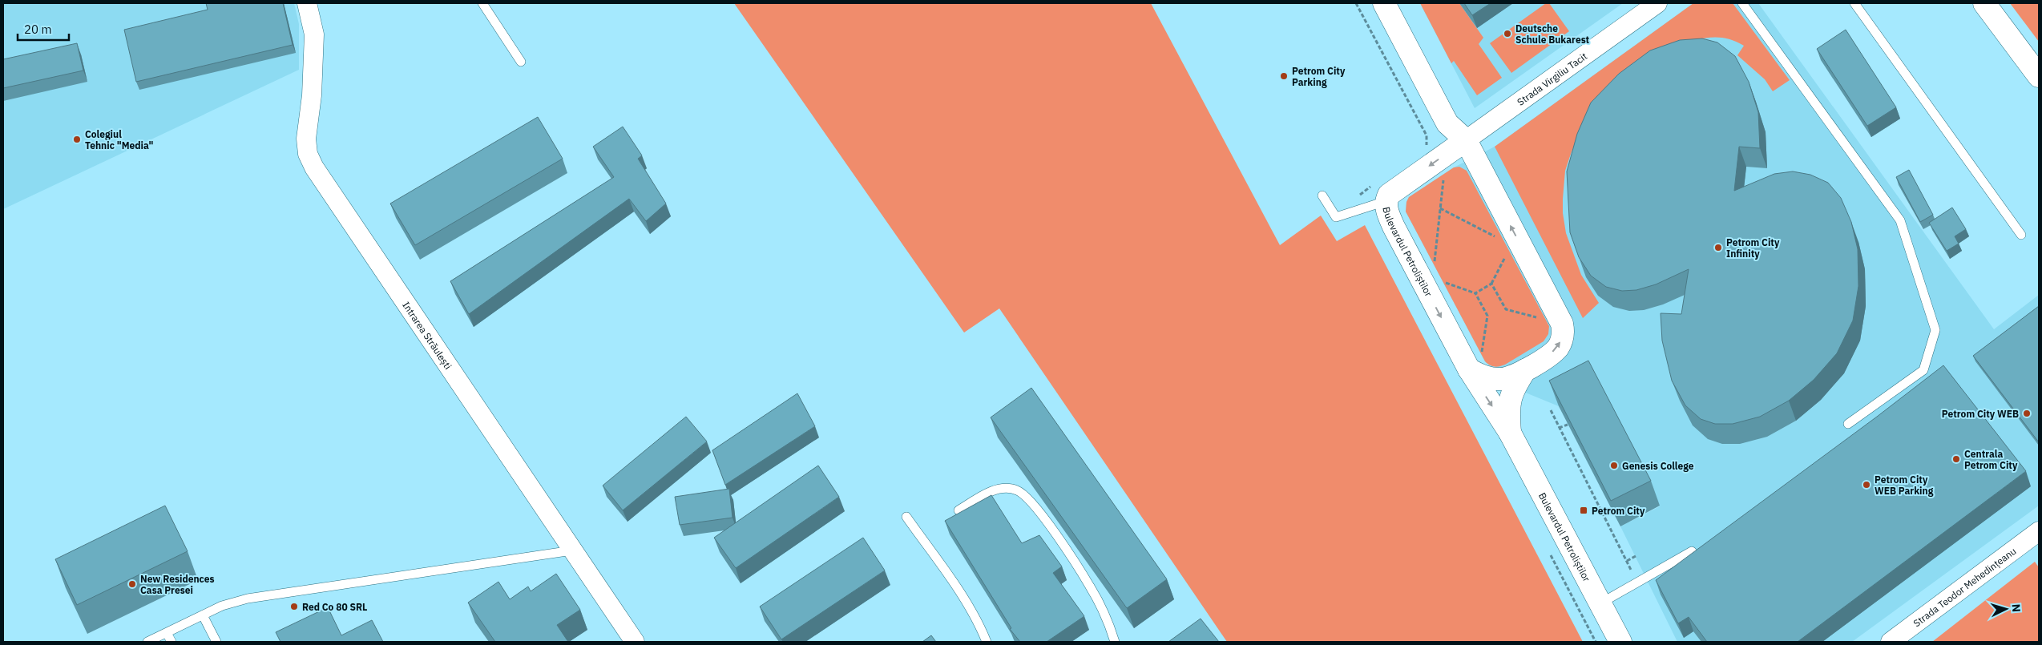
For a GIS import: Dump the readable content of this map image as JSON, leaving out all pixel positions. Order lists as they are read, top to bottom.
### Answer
{
  "streets": {
    "street": [
      "Strada Virgiliu Tacit",
      "Bulevardul Petroliștilor",
      "Intrarea Străulești",
      "Strada Teodor Mehedințeanu"
    ]
  },
  "crossings": [
    ["Strada Virgiliu Tacit", "Bulevardul Petroliștilor"]
  ],
  "places": {
    "other": [
      "Deutsche Schule Bukarest",
      "Petrom City Parking",
      "Colegiul Tehnic \"Media\"",
      "Petrom City Infinity",
      "Petrom City WEB",
      "Centrala Petrom City",
      "Genesis College",
      "Petrom City WEB Parking",
      "New Residences Casa Presei",
      "Red Co 80 SRL"
    ],
    "transit": ["Petrom City"]
  },
  "scale_bar": "20 m",
  "north": "right"
}
